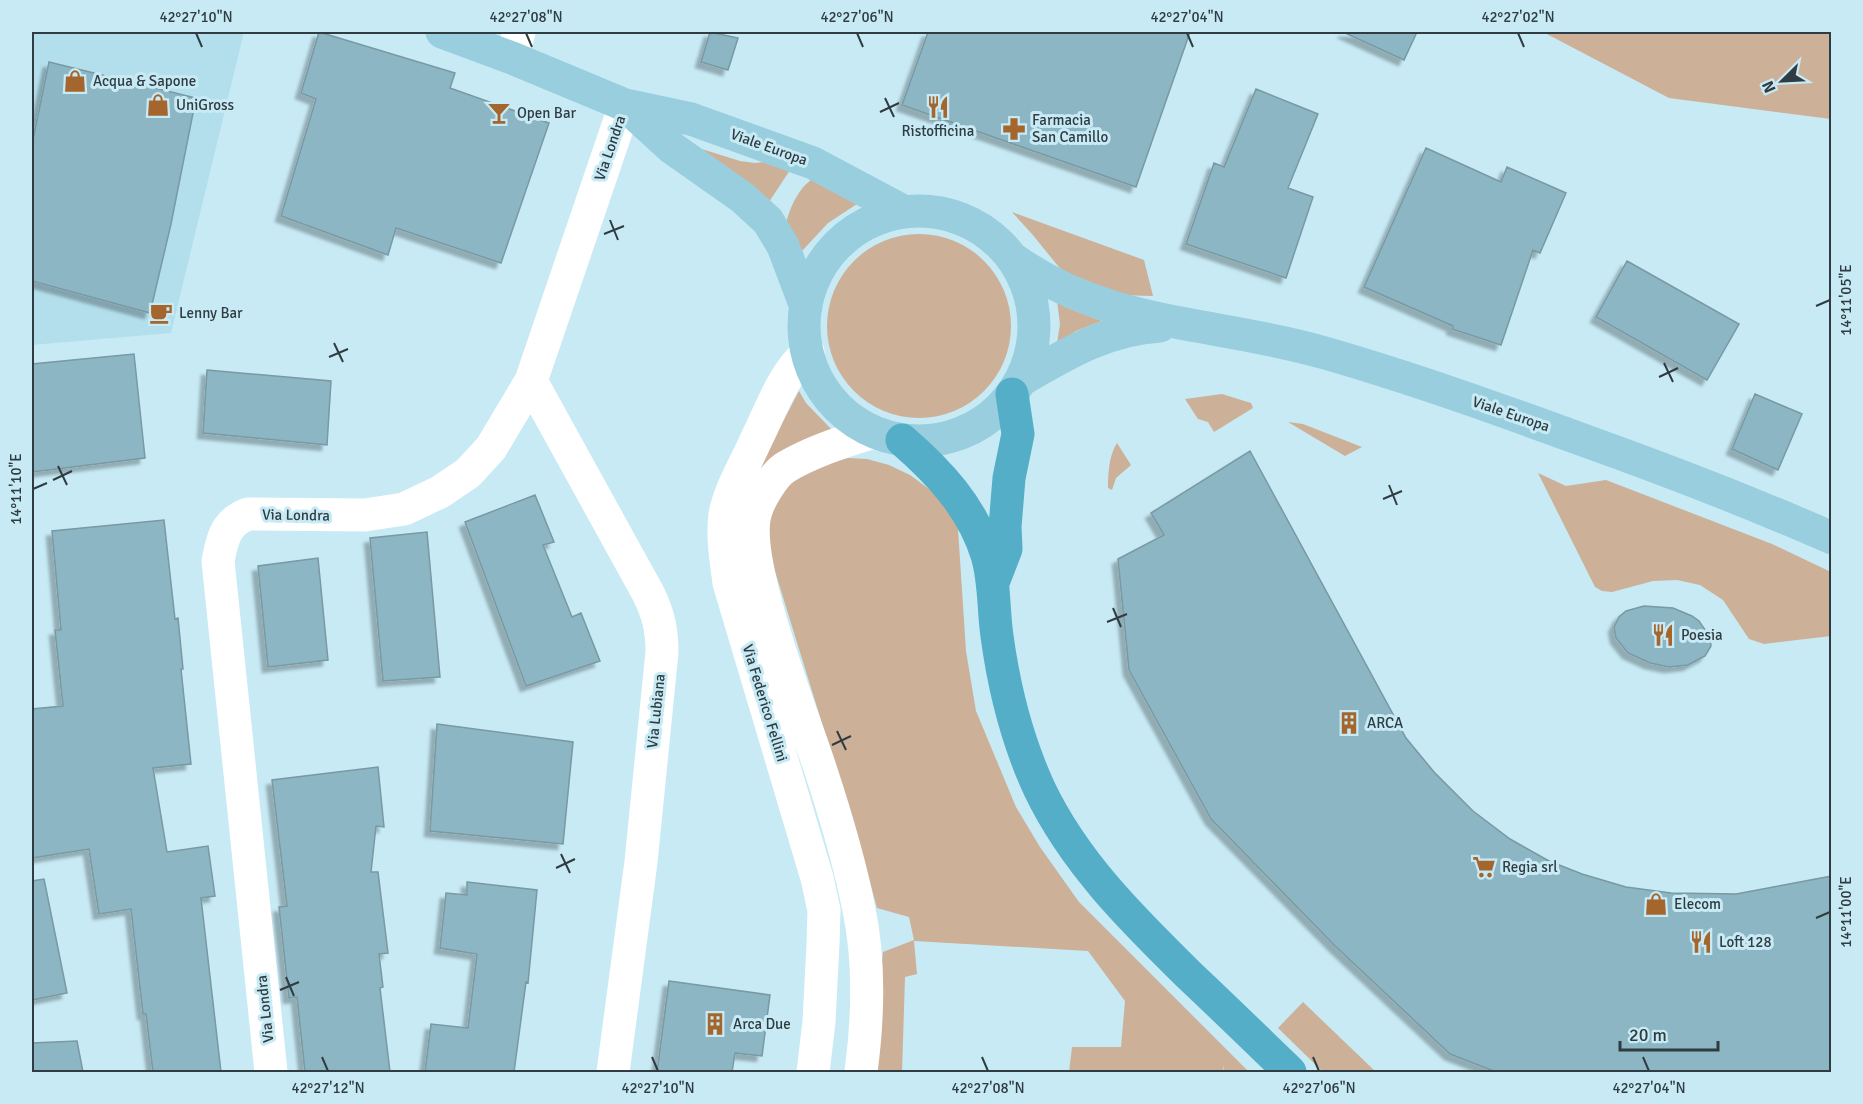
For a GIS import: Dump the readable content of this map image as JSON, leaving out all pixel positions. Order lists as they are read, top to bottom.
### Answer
{
  "streets": {
    "main road": ["Viale Europa"],
    "street": ["Via Londra", "Via Federico Fellini", "Via Lubiana"]
  },
  "crossings": [
    ["Viale Europa", "Via Londra"],
    ["Via Londra", "Via Lubiana"]
  ],
  "places": {
    "shop": ["Acqua & Sapone", "UniGross", "Elecom"],
    "restaurant": ["Ristofficina", "Poesia", "Loft 128"],
    "bar": ["Open Bar"],
    "pharmacy": ["Farmacia San Camillo"],
    "cafe": ["Lenny Bar"],
    "building": ["ARCA", "Arca Due"],
    "supermarket": ["Regia srl"]
  },
  "scale_bar": "20 m",
  "north": "bottom left",
  "coordinates": [
    "42°27'10\"N",
    "42°27'08\"N",
    "42°27'06\"N",
    "42°27'04\"N",
    "42°27'02\"N",
    "14°11'05\"E",
    "14°11'10\"E",
    "14°11'00\"E",
    "42°27'12\"N"
  ]
}
